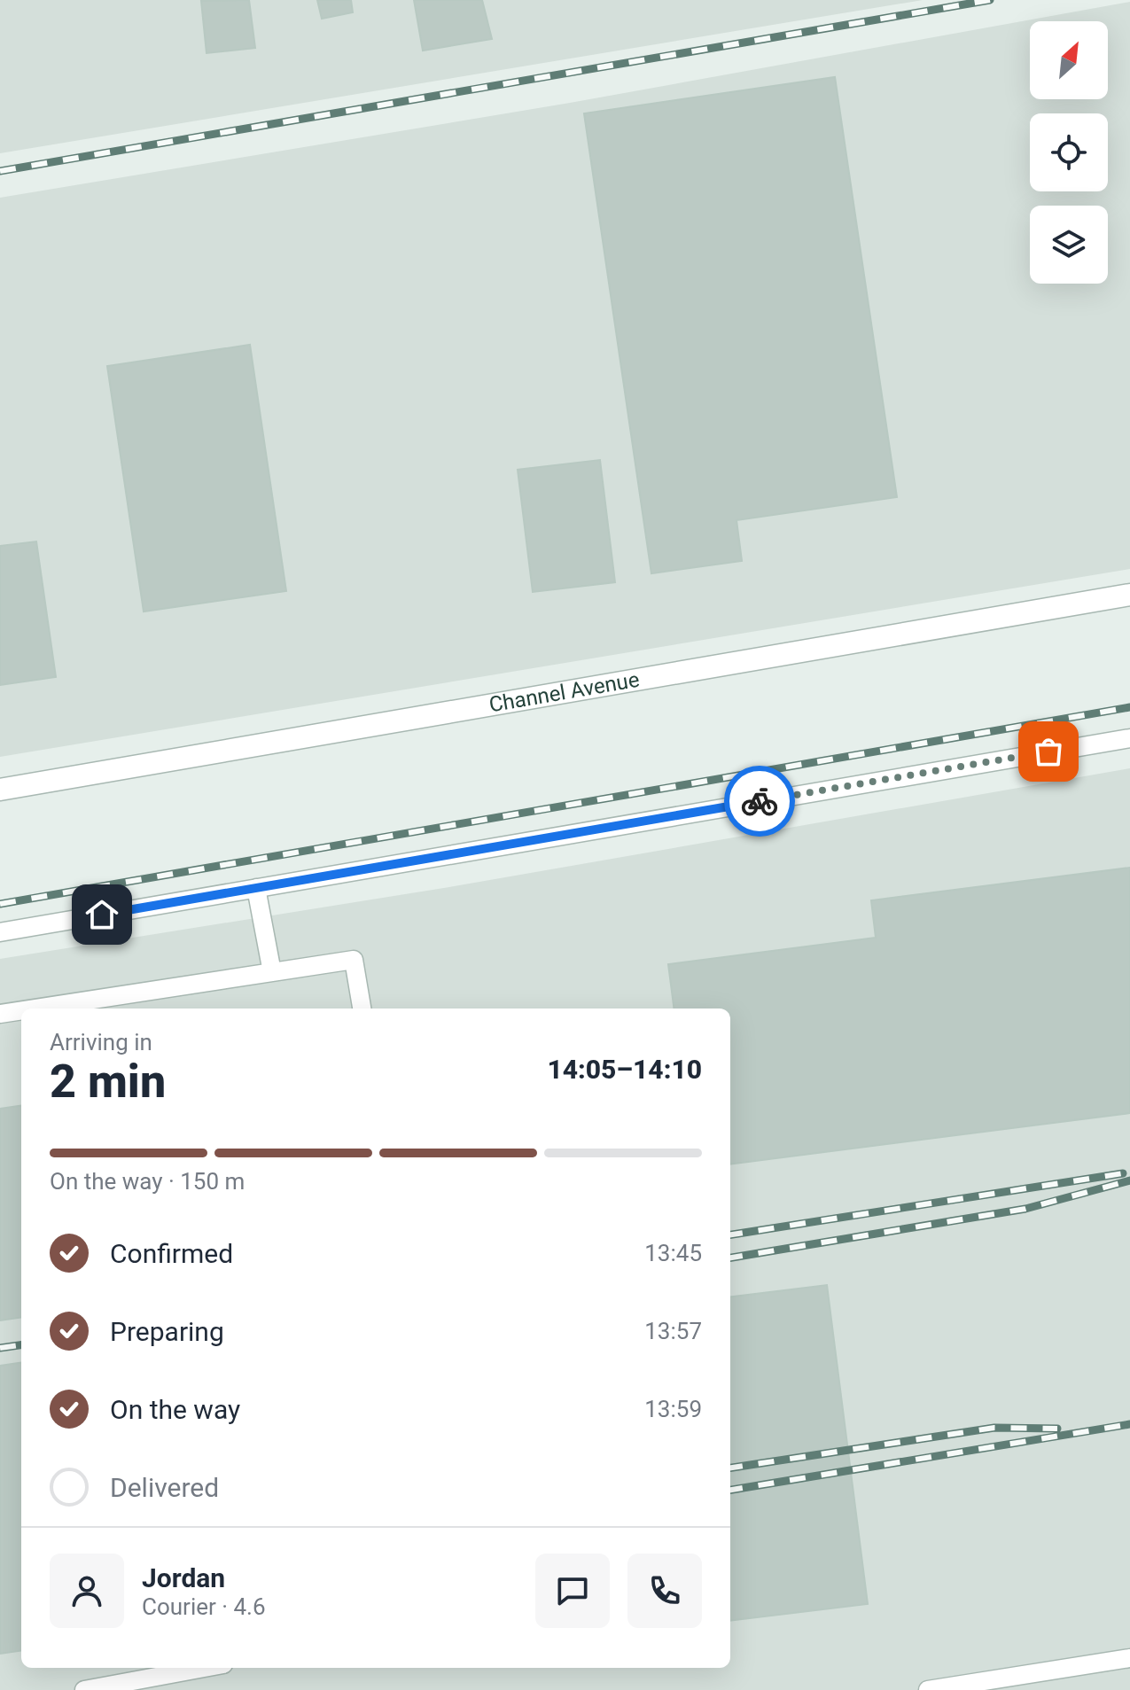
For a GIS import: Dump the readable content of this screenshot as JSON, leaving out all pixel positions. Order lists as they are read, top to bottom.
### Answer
{
  "streets": {
    "street": ["Channel Avenue"]
  },
  "north": "top right",
  "page": {
    "heading": ["2 min", "Arriving in", "14:05–14:10"],
    "panel": ["Jordan", "Courier · 4.6"],
    "bar": "On the way · 150 m",
    "list": [
      ["Confirmed", "13:45"],
      ["Preparing", "13:57"],
      ["On the way", "13:59"],
      "Delivered"
    ]
  }
}
